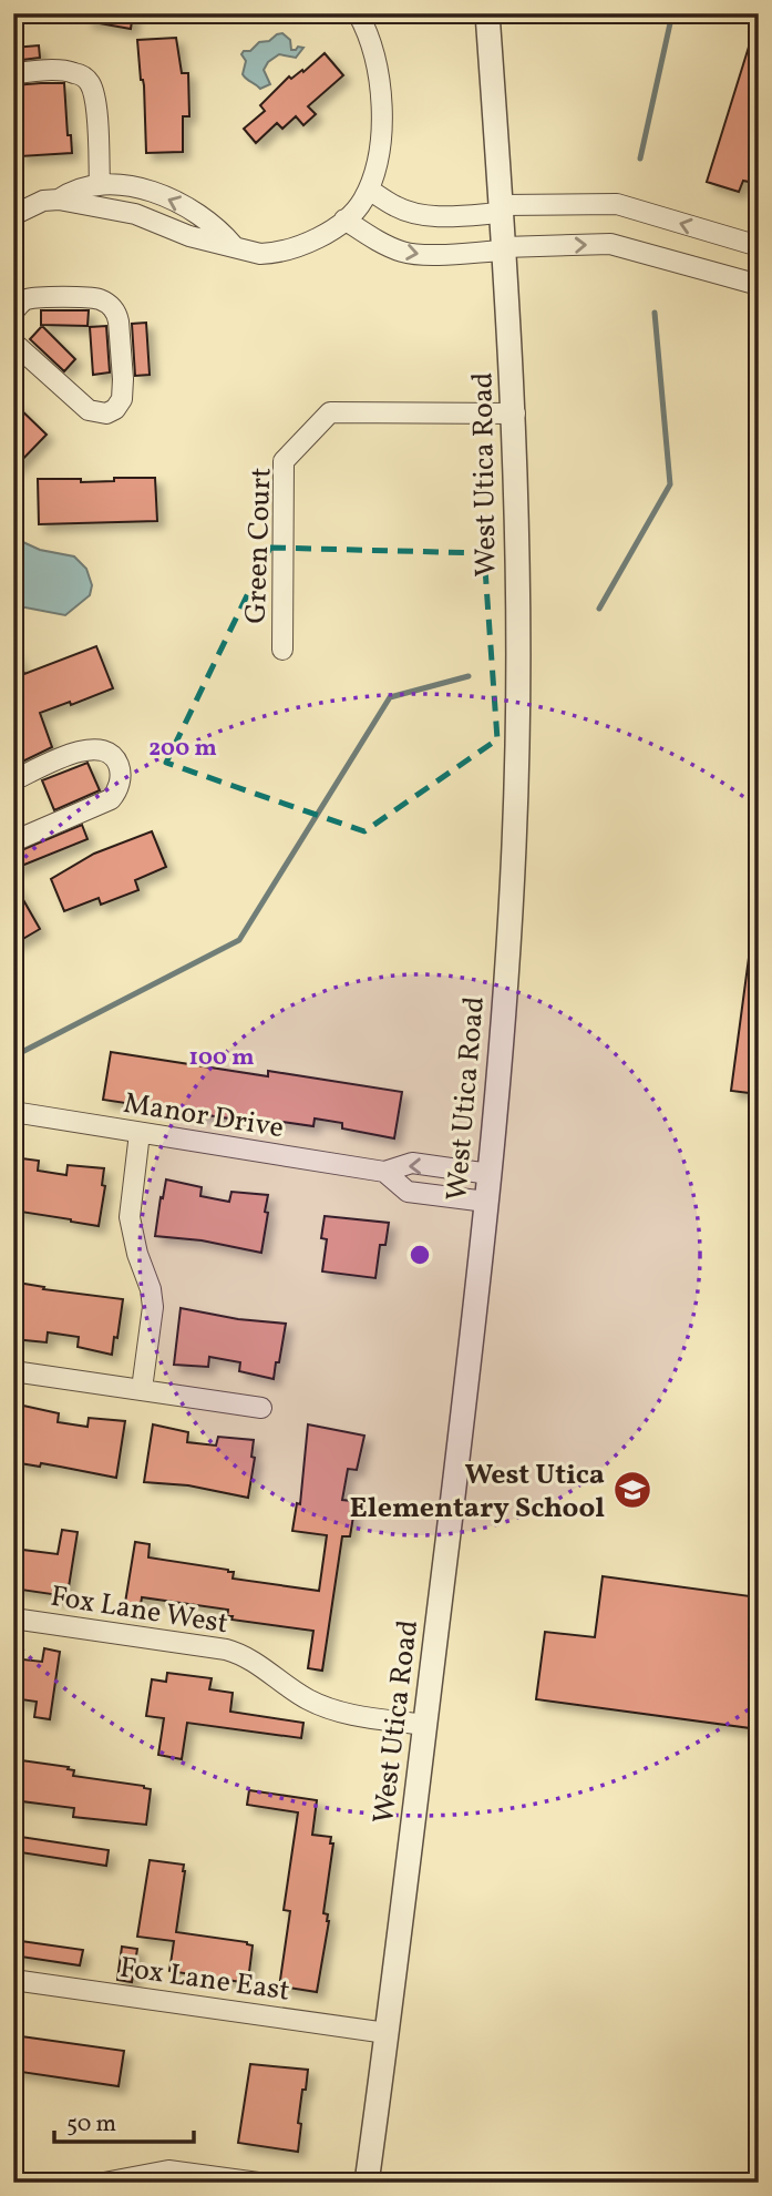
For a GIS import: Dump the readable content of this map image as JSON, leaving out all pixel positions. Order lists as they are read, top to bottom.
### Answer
{
  "streets": {
    "street": [
      "West Utica Road",
      "Green Court",
      "Manor Drive",
      "Fox Lane West",
      "Fox Lane East"
    ]
  },
  "crossings": [
    ["West Utica Road", "Green Court"],
    ["West Utica Road", "Manor Drive"],
    ["West Utica Road", "Fox Lane West"],
    ["West Utica Road", "Fox Lane East"]
  ],
  "places": {
    "school or university": ["West Utica Elementary School"]
  },
  "scale_bar": "50 m",
  "rings": ["200 m", "100 m"]
}
